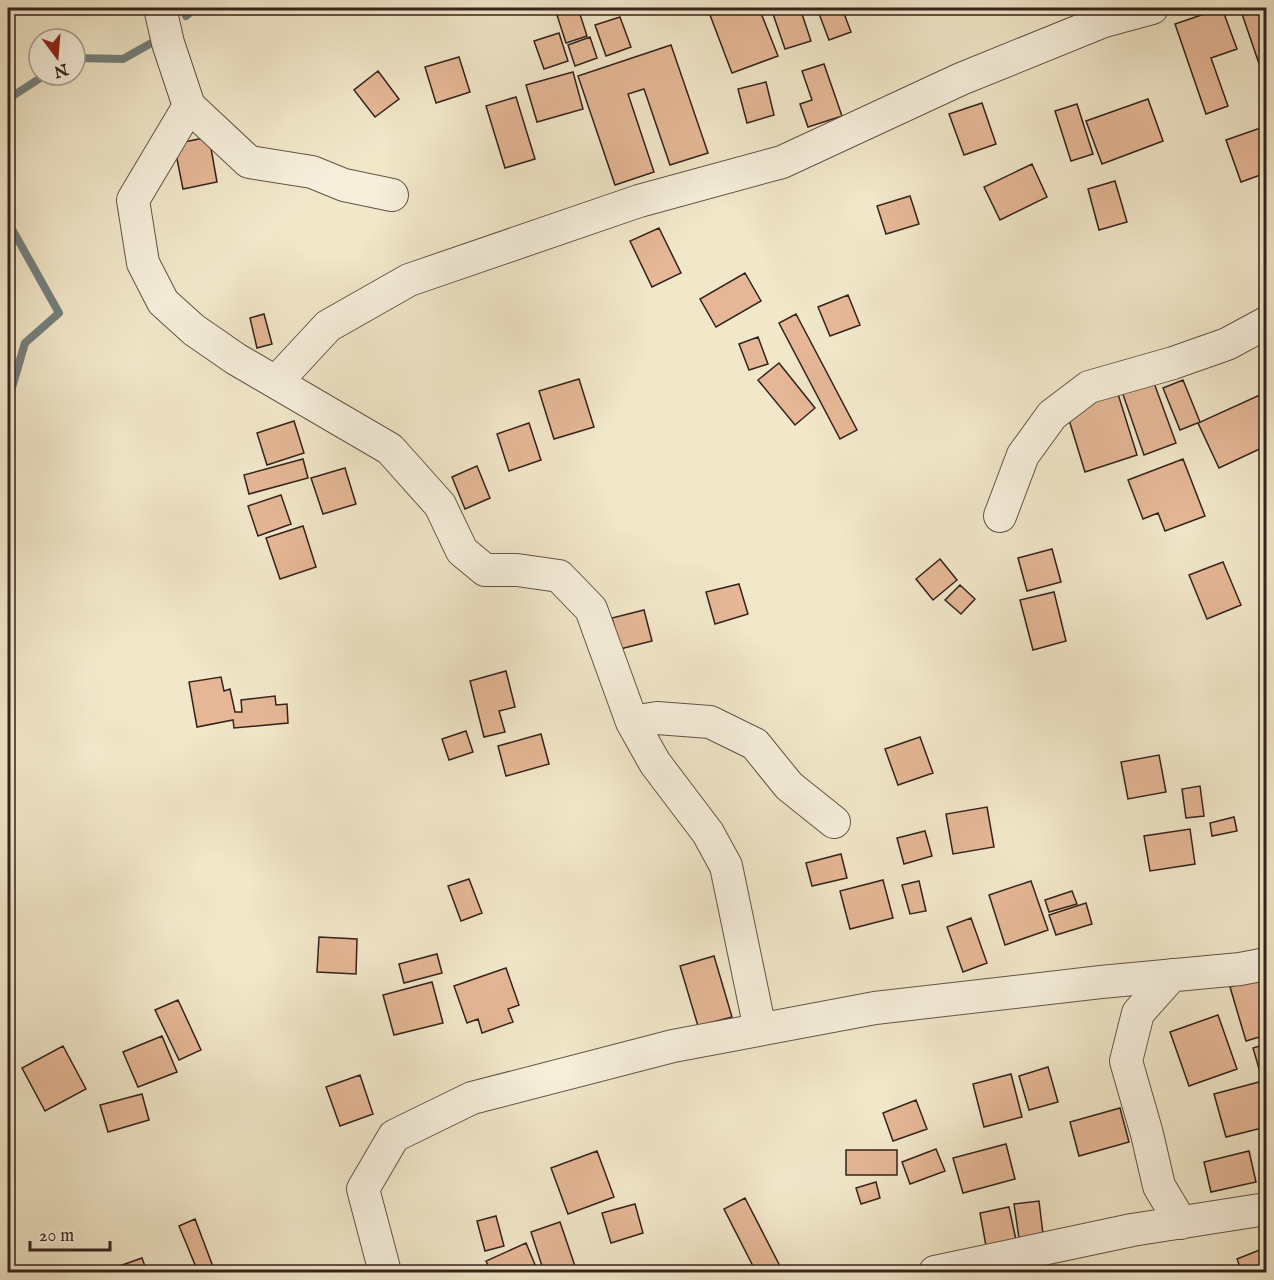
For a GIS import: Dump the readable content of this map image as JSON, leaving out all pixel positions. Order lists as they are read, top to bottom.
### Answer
{
  "scale_bar": "20 m",
  "north": "bottom"
}
